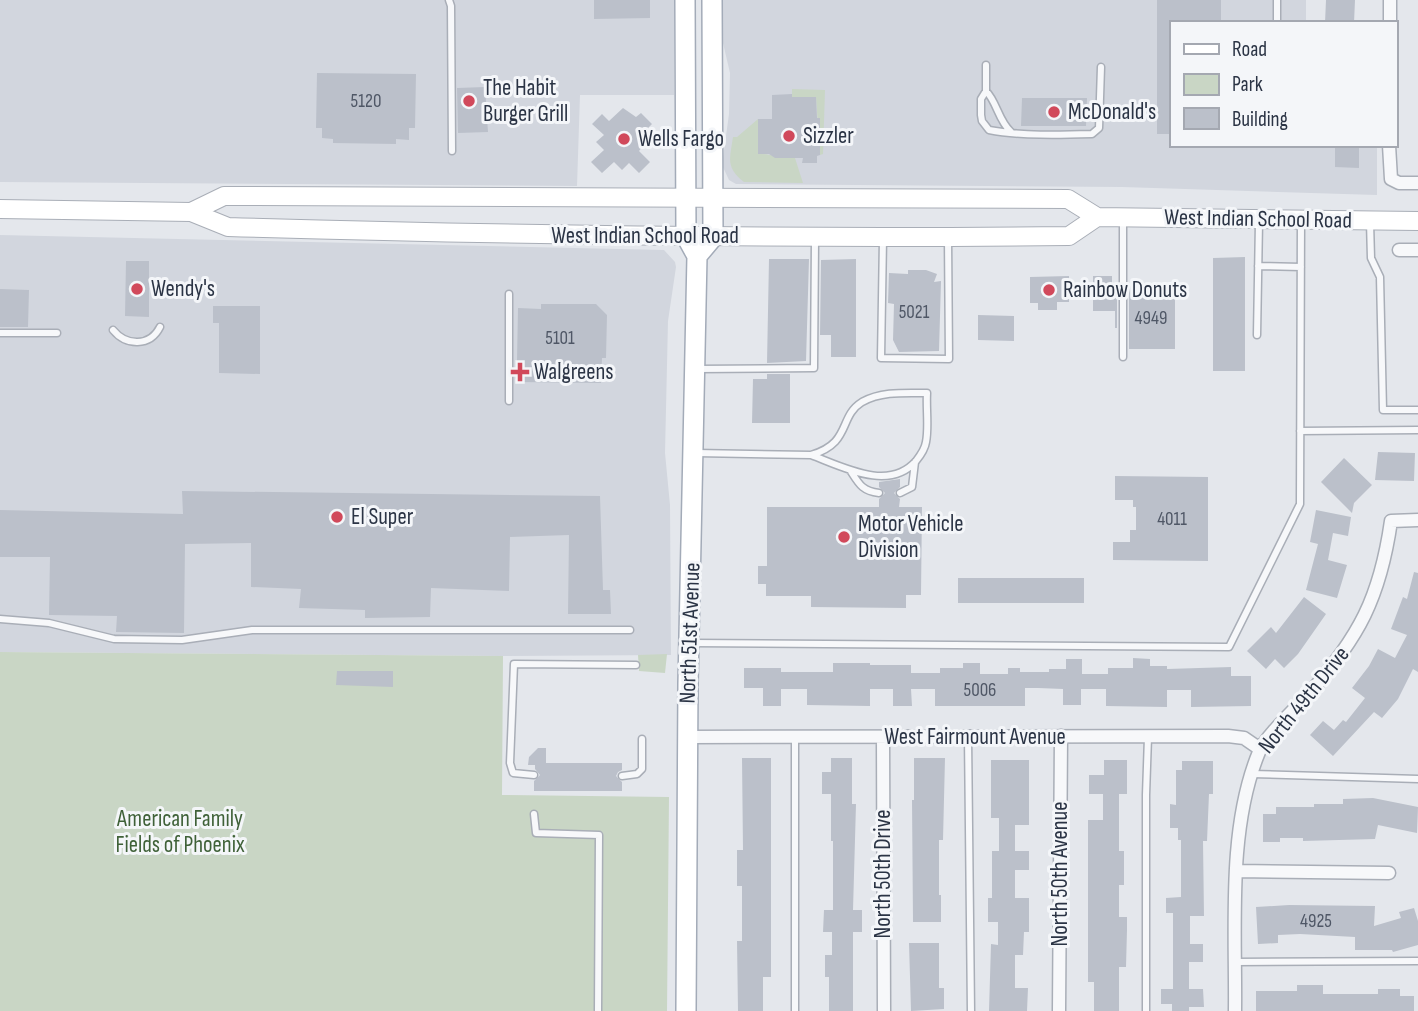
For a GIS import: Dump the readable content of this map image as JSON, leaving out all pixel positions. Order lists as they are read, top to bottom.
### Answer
{
  "streets": {
    "main road": ["West Indian School Road", "North 51st Avenue"],
    "street": [
      "North 49th Drive",
      "West Fairmount Avenue",
      "North 50th Drive",
      "North 50th Avenue"
    ]
  },
  "crossings": [
    ["West Indian School Road", "North 51st Avenue"],
    ["North 51st Avenue", "West Fairmount Avenue"],
    ["North 49th Drive", "West Fairmount Avenue"],
    ["West Fairmount Avenue", "North 50th Drive"],
    ["West Fairmount Avenue", "North 50th Avenue"]
  ],
  "parks": ["American Family Fields of Phoenix"],
  "places": {
    "other": [
      "The Habit Burger Grill",
      "McDonald's",
      "Sizzler",
      "Wells Fargo",
      "Wendy's",
      "Rainbow Donuts",
      "El Super",
      "Motor Vehicle Division"
    ],
    "health": ["Walgreens"]
  },
  "house_numbers": [
    "5120",
    "5021",
    "4949",
    "5101",
    "4011",
    "5006",
    "4925"
  ],
  "legend": ["Road", "Park", "Building"]
}
